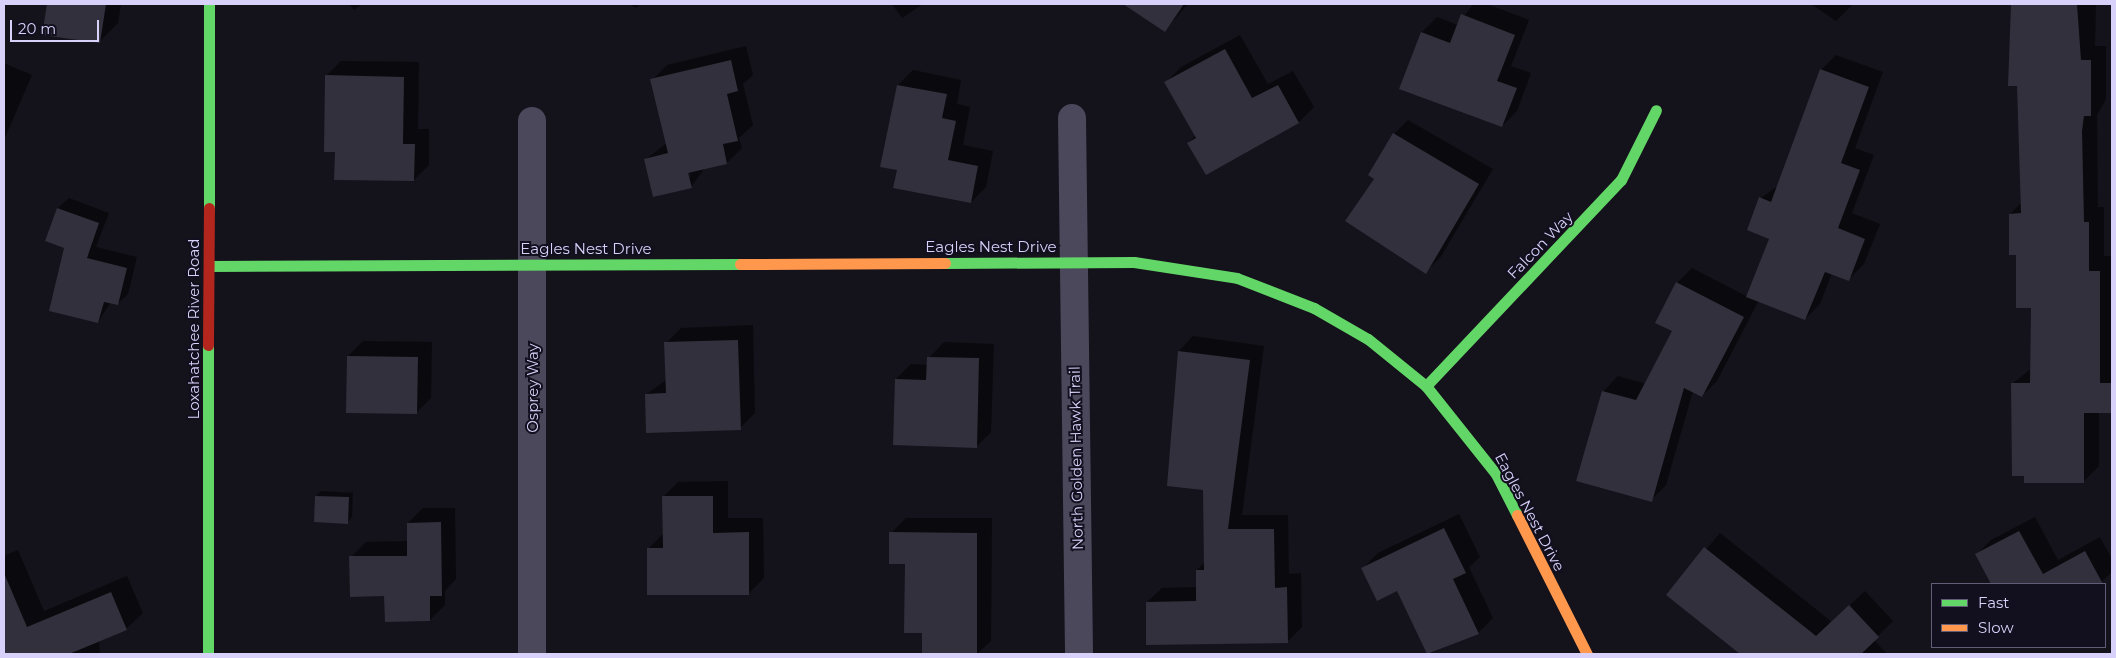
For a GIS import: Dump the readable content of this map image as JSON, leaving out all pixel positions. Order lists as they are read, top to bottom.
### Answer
{
  "streets": {
    "street": [
      "Falcon Way",
      "Eagles Nest Drive",
      "Loxahatchee River Road",
      "Osprey Way",
      "North Golden Hawk Trail"
    ]
  },
  "crossings": [
    ["Falcon Way", "Eagles Nest Drive"],
    ["Eagles Nest Drive", "Loxahatchee River Road"],
    ["Eagles Nest Drive", "Osprey Way"],
    ["Eagles Nest Drive", "North Golden Hawk Trail"]
  ],
  "legend": ["Fast", "Slow"],
  "scale_bar": "20 m"
}
